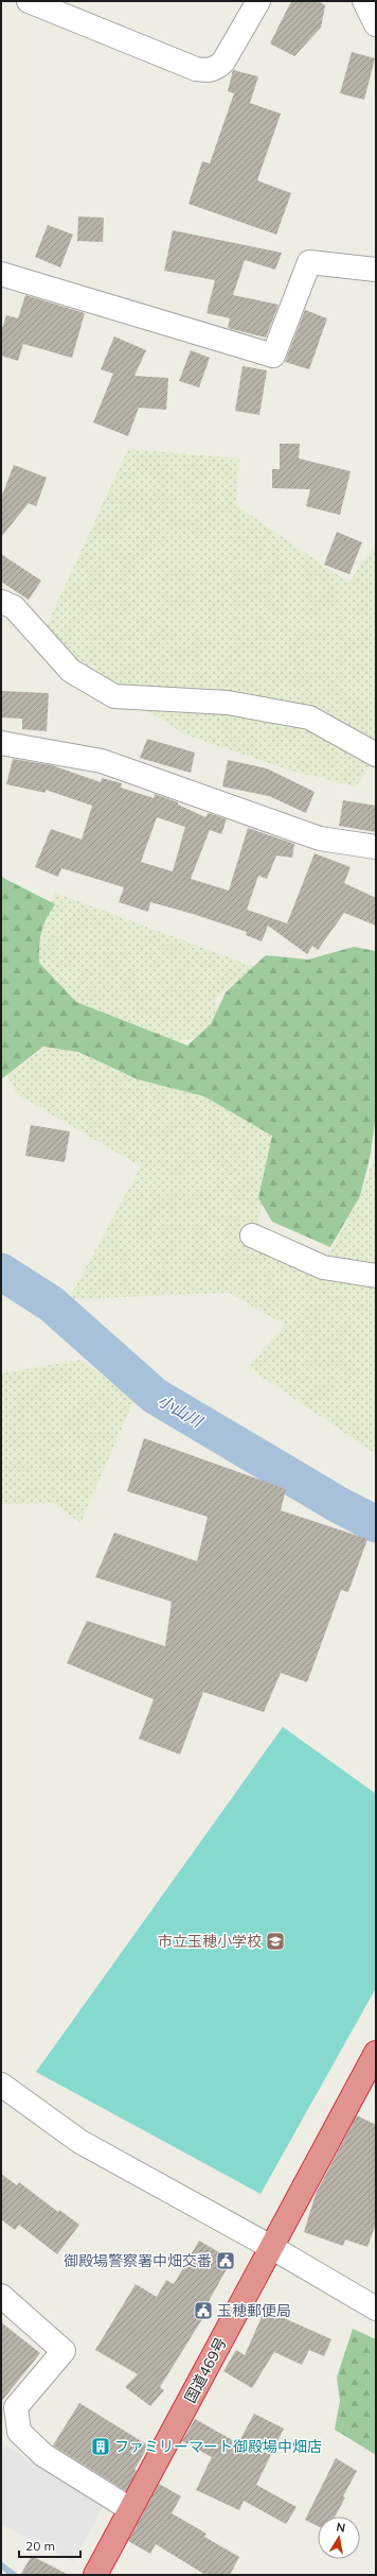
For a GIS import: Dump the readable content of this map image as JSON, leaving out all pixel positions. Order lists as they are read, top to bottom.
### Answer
{
  "streets": {
    "highway": ["国道469号"]
  },
  "water": ["小山川"],
  "places": {
    "school or university": ["市立玉穂小学校"],
    "public building": ["御殿場警察署中畑交番", "玉穂郵便局"],
    "building": ["ファミリーマート御殿場中畑店"]
  },
  "scale_bar": "20 m",
  "north": "top"
}
